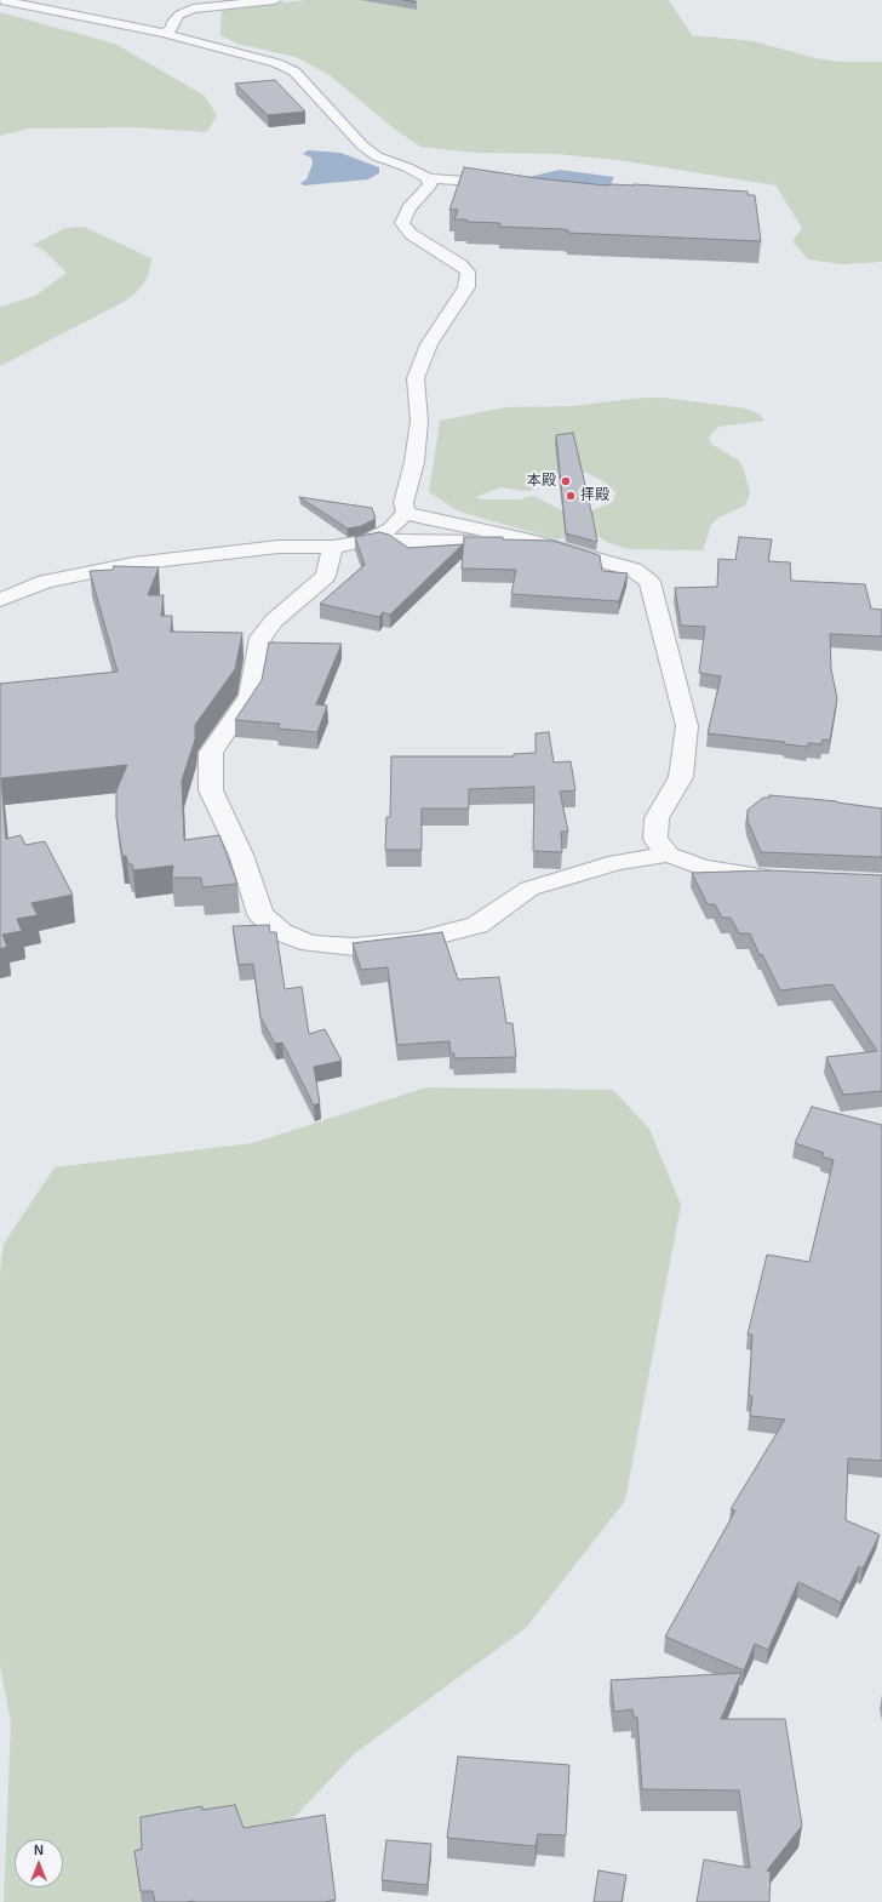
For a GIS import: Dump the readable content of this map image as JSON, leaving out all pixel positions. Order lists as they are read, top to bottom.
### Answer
{
  "places": ["本殿", "拝殿"],
  "north": "top"
}
